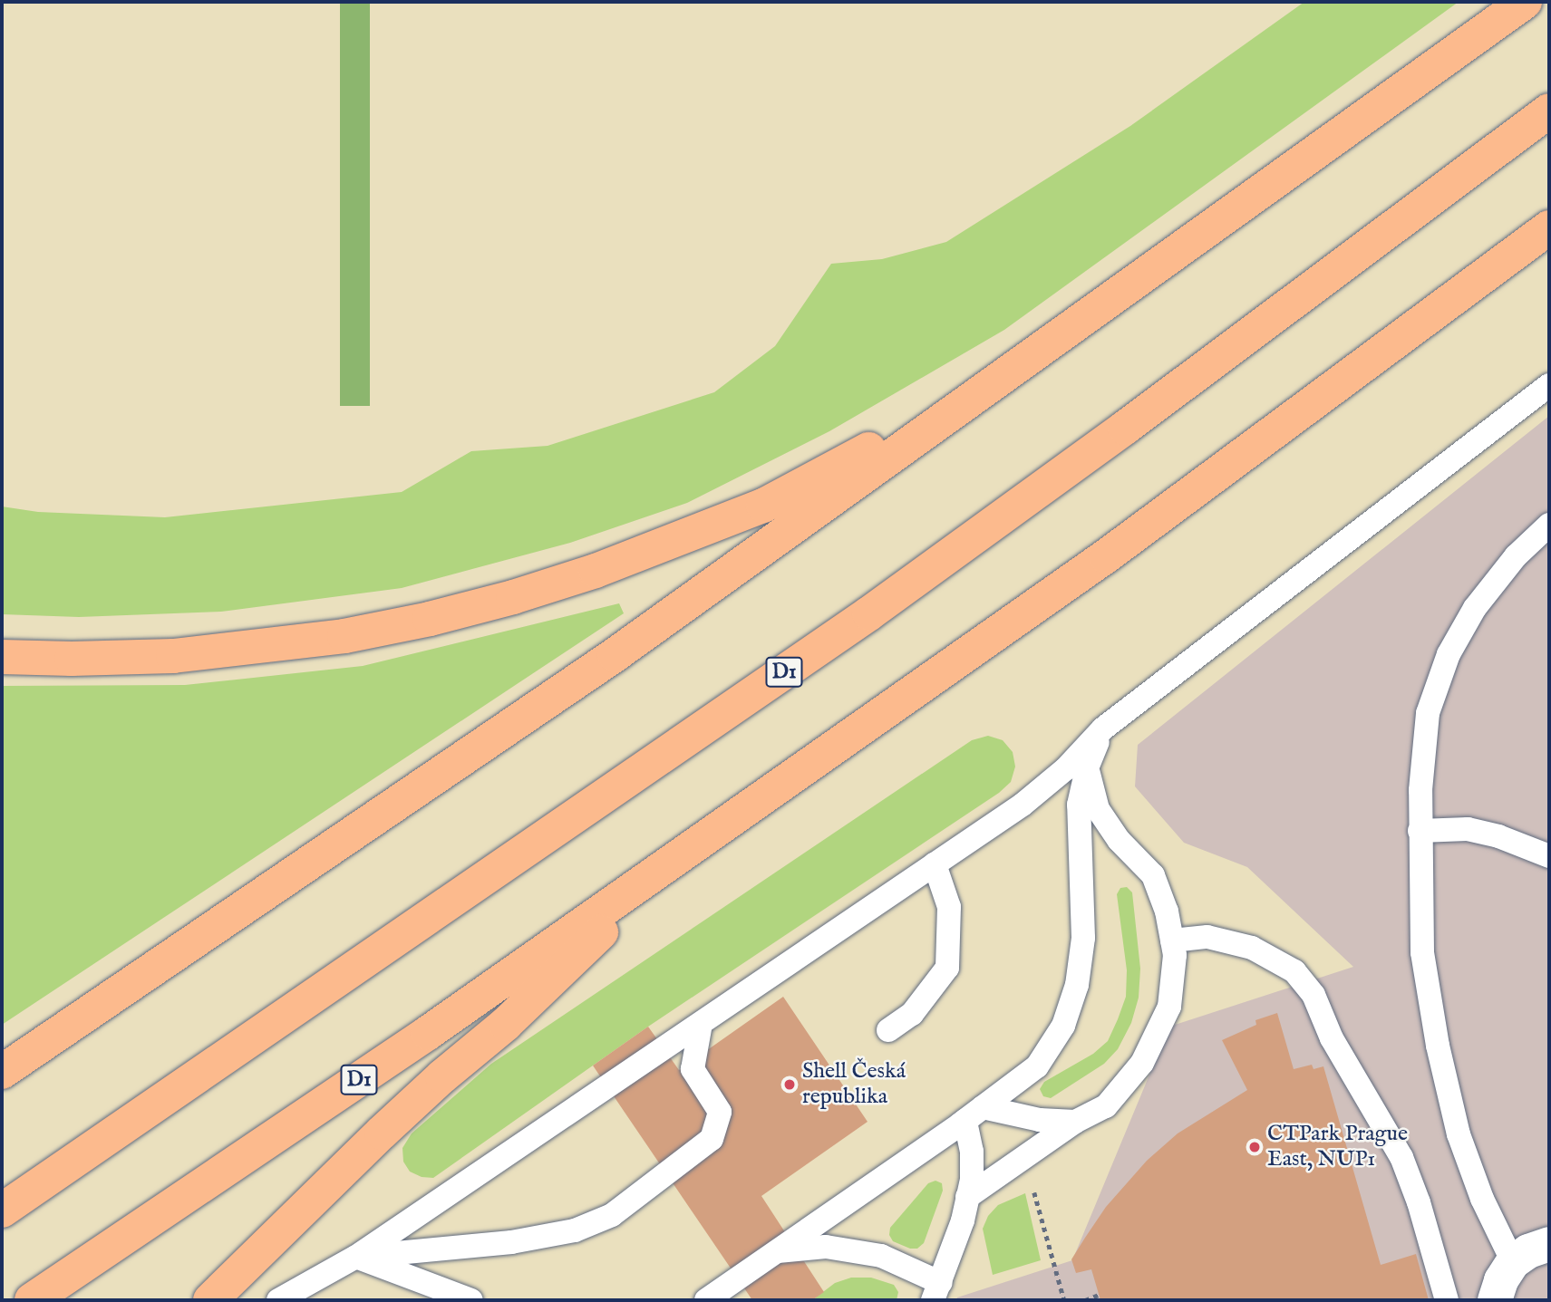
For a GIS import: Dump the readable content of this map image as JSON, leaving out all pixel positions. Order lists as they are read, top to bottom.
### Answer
{
  "streets": {
    "highway": ["D1"]
  },
  "places": ["Shell Česká republika", "CTPark Prague East, NUP1"]
}
